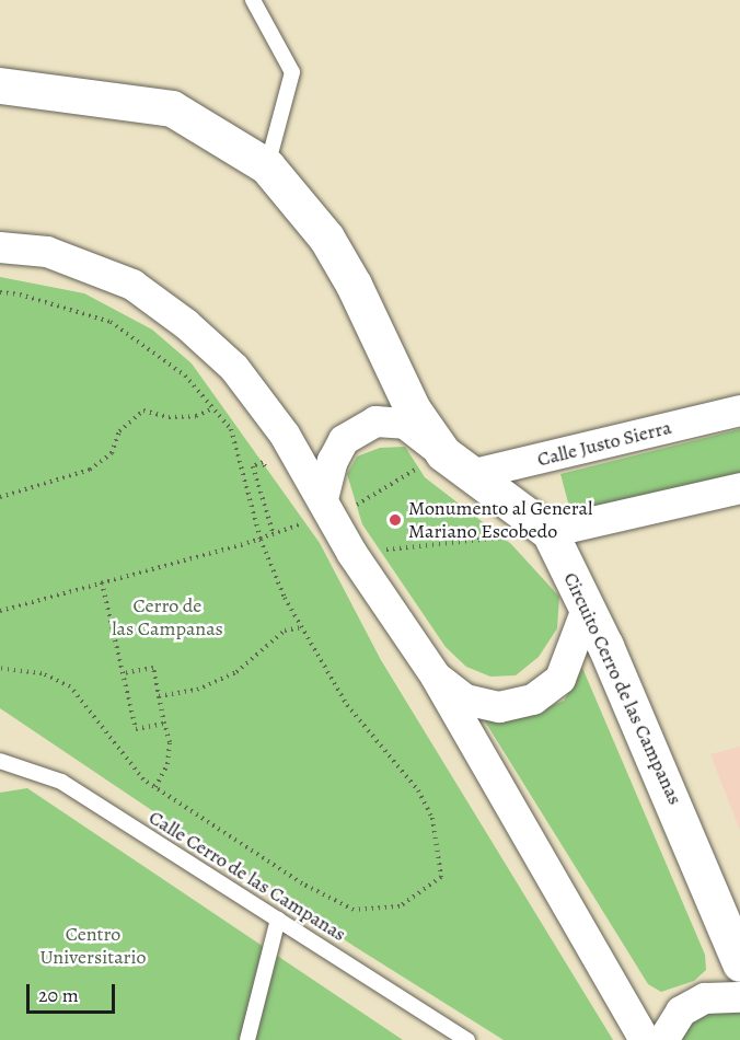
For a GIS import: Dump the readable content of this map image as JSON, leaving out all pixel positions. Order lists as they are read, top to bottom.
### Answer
{
  "streets": {
    "street": ["Calle Justo Sierra", "Circuito Cerro de las Campanas"],
    "lane": ["Calle Cerro de las Campanas"]
  },
  "crossings": [
    ["Calle Justo Sierra", "Circuito Cerro de las Campanas"]
  ],
  "parks": ["Cerro de las Campanas", "Centro Universitario"],
  "places": ["Monumento al General Mariano Escobedo"],
  "scale_bar": "20 m"
}
